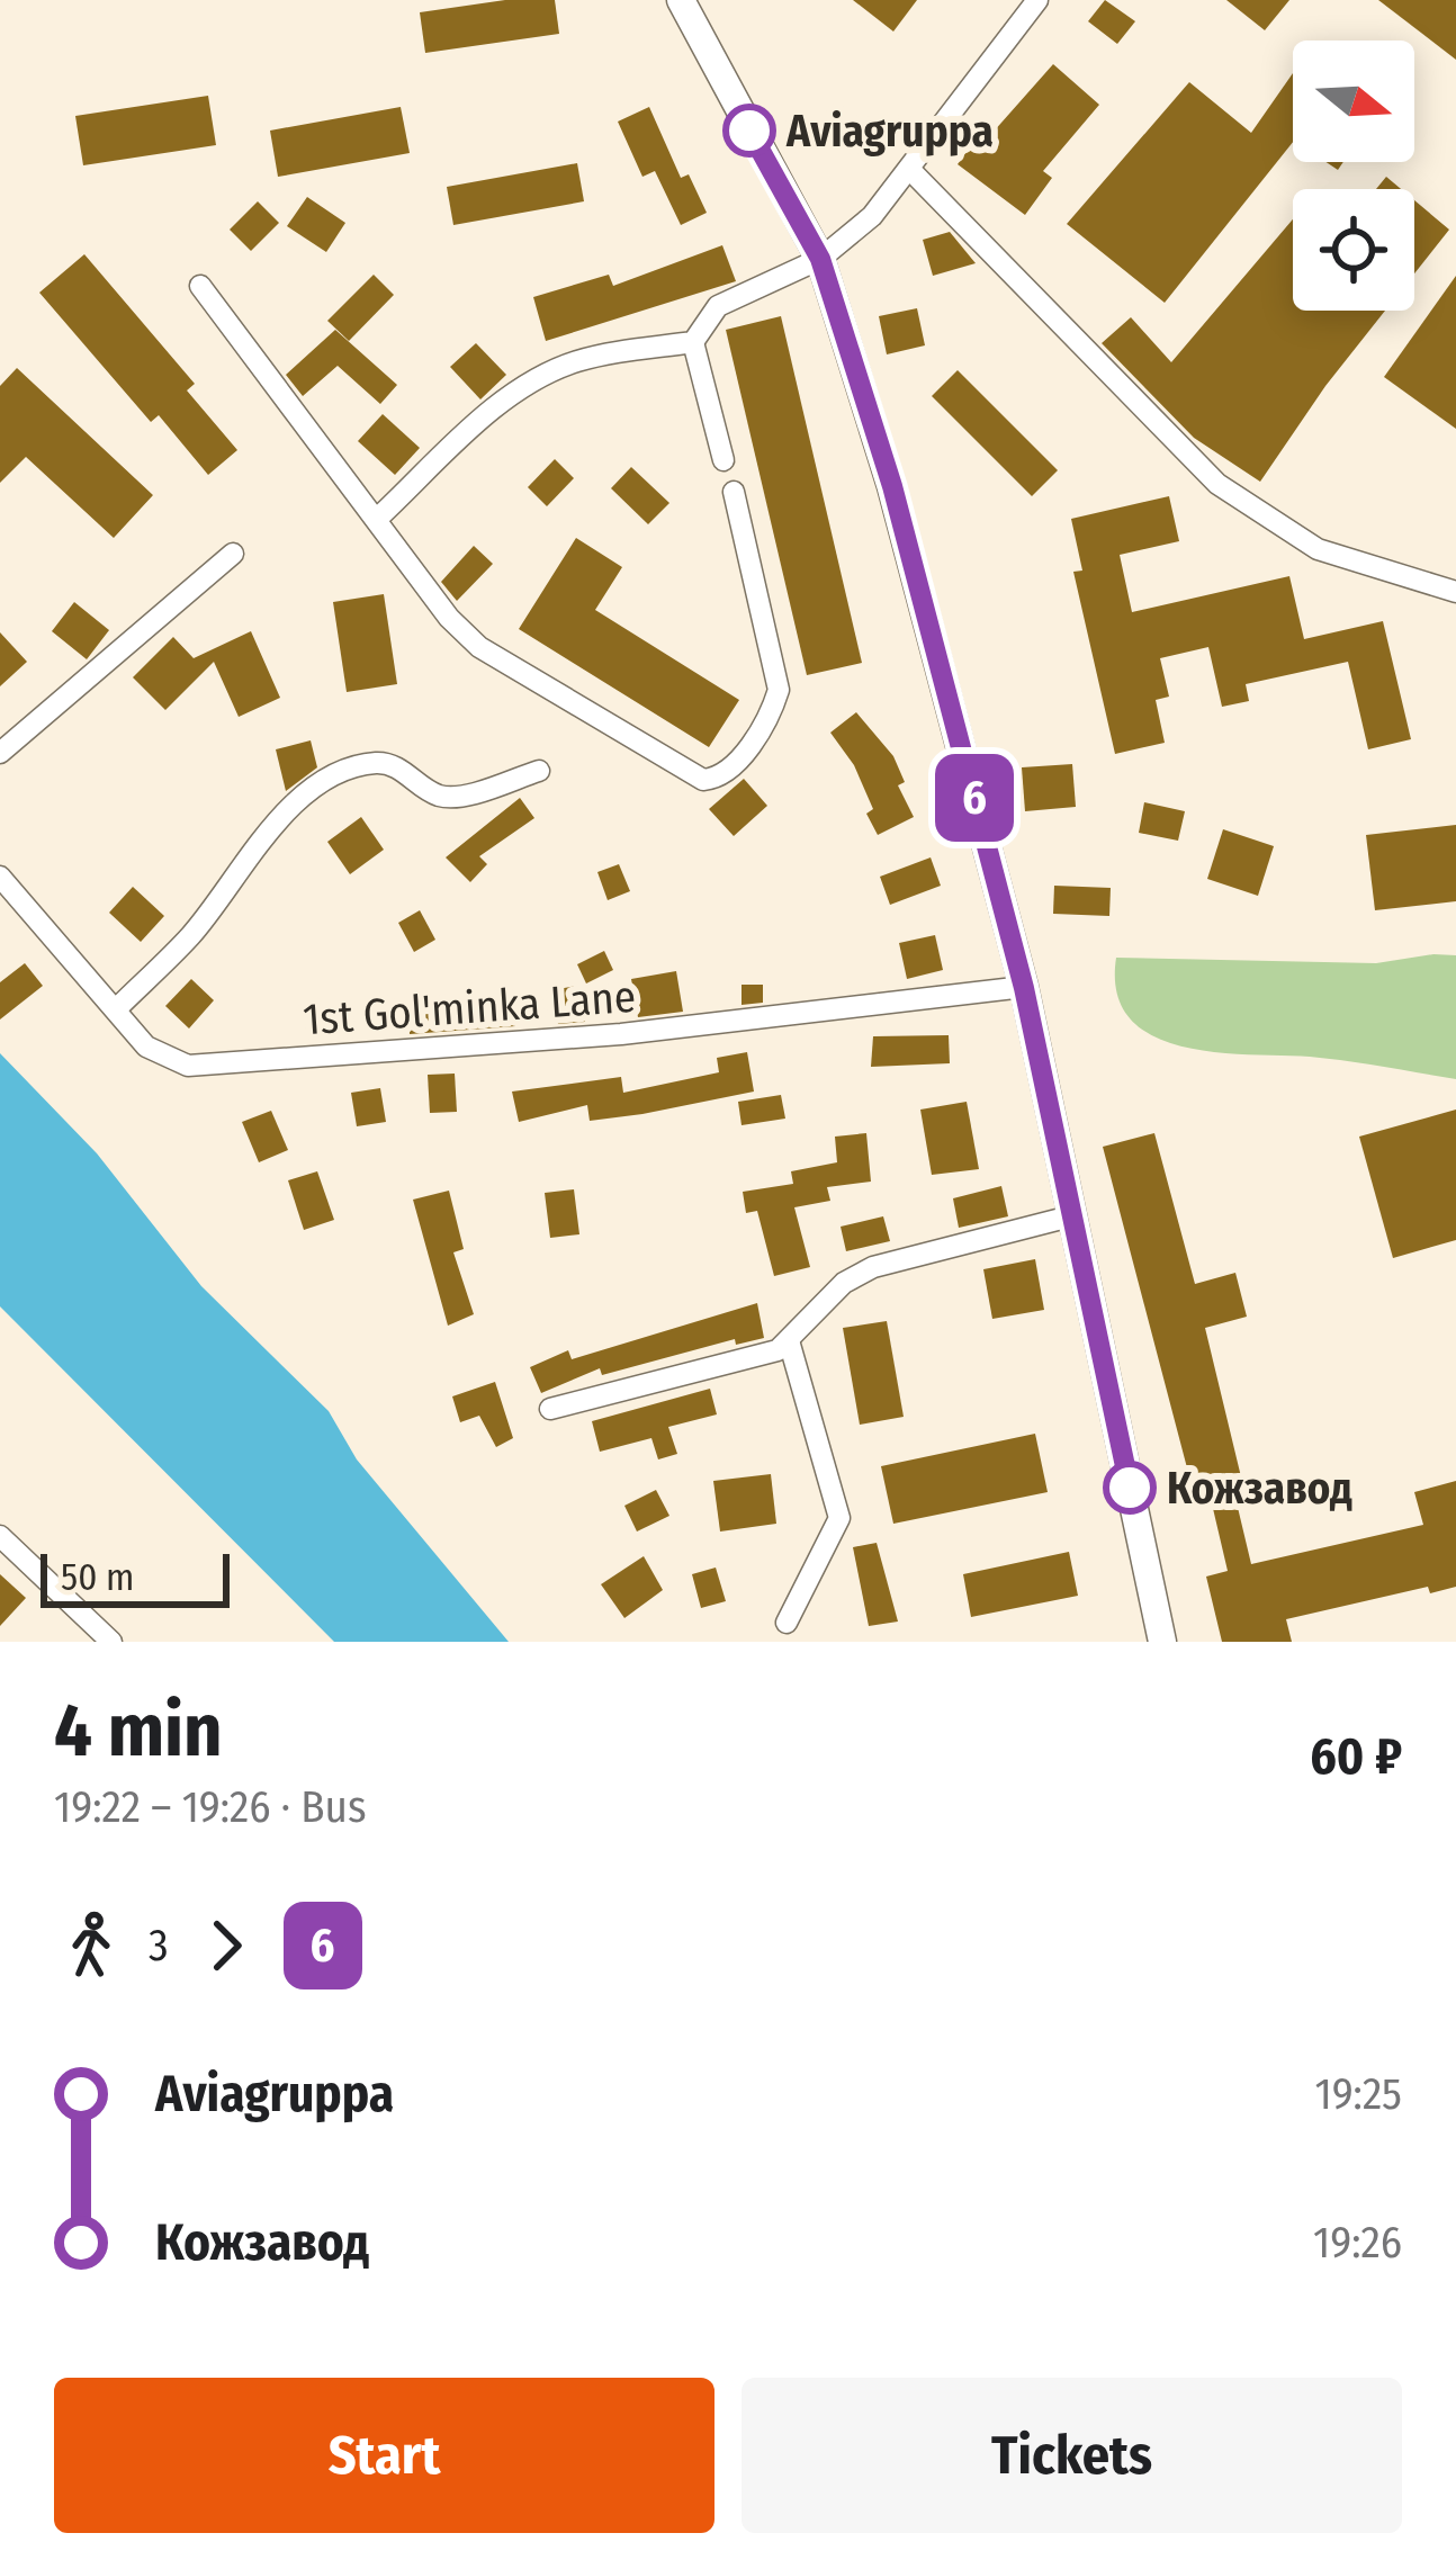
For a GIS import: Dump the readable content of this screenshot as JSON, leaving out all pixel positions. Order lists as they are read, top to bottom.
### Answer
{
  "streets": {
    "street": ["1st Gol'minka Lane"]
  },
  "places": ["Aviagruppa", "Кожзавод"],
  "lines": ["bus line 6"],
  "scale_bar": "50 m",
  "north": "right",
  "page": {
    "on_map": "6",
    "scale": "50 m",
    "heading": ["4 min", "19:22 – 19:26 · Bus", "60 ₽"],
    "legs": ["3", "6"],
    "list": [
      {
        "name": "Aviagruppa",
        "value": "19:25"
      },
      {
        "name": "Кожзавод",
        "value": "19:26"
      }
    ],
    "buttons": ["Start", "Tickets"]
  }
}
